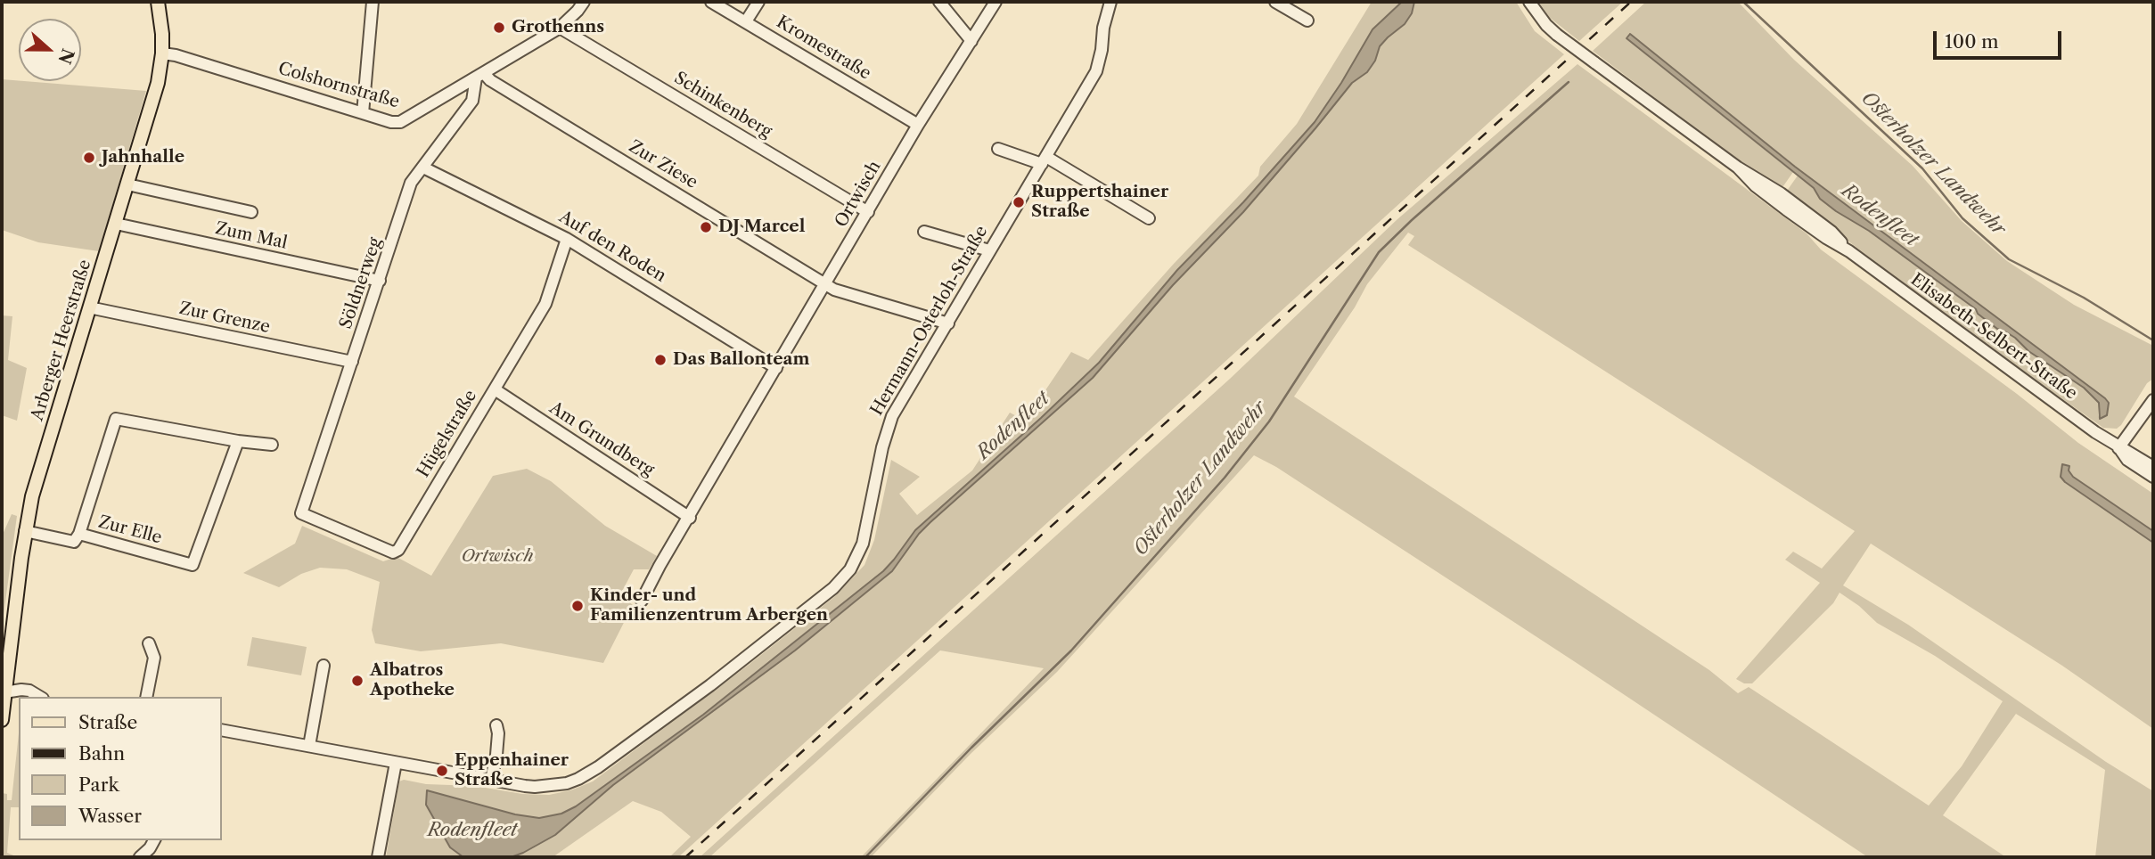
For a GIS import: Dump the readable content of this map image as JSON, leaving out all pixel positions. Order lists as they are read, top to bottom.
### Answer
{
  "streets": {
    "main road": ["Arberger Heerstraße"],
    "street": [
      "Kromestraße",
      "Colshornstraße",
      "Schinkenberg",
      "Zur Ziese",
      "Ortwisch",
      "Zum Mal",
      "Auf den Roden",
      "Söldnerweg",
      "Zur Grenze",
      "Hermann-Osterloh-Straße",
      "Elisabeth-Selbert-Straße",
      "Hügelstraße",
      "Am Grundberg",
      "Zur Elle"
    ]
  },
  "crossings": [
    ["Kromestraße", "Ortwisch"],
    ["Colshornstraße", "Schinkenberg"],
    ["Colshornstraße", "Zur Ziese"],
    ["Colshornstraße", "Söldnerweg"],
    ["Colshornstraße", "Arberger Heerstraße"],
    ["Schinkenberg", "Ortwisch"],
    ["Zur Ziese", "Ortwisch"],
    ["Zur Ziese", "Söldnerweg"],
    ["Zur Ziese", "Hermann-Osterloh-Straße"],
    ["Ortwisch", "Auf den Roden"],
    ["Ortwisch", "Am Grundberg"],
    ["Zum Mal", "Söldnerweg"],
    ["Zum Mal", "Arberger Heerstraße"],
    ["Auf den Roden", "Söldnerweg"],
    ["Auf den Roden", "Hügelstraße"],
    ["Söldnerweg", "Zur Grenze"],
    ["Söldnerweg", "Hügelstraße"],
    ["Zur Grenze", "Arberger Heerstraße"],
    ["Arberger Heerstraße", "Zur Elle"],
    ["Hügelstraße", "Am Grundberg"]
  ],
  "water": ["Osterholzer Landwehr", "Rodenfleet"],
  "parks": ["Ortwisch"],
  "places": [
    "Grothenns",
    "Jahnhalle",
    "Ruppertshainer Straße",
    "DJ Marcel",
    "Das Ballonteam",
    "Kinder- und Familienzentrum Arbergen",
    "Albatros Apotheke",
    "Eppenhainer Straße"
  ],
  "legend": [
    "Straße",
    "Bahn",
    "Park",
    "Wasser"
  ],
  "scale_bar": "100 m",
  "north": "right"
}
